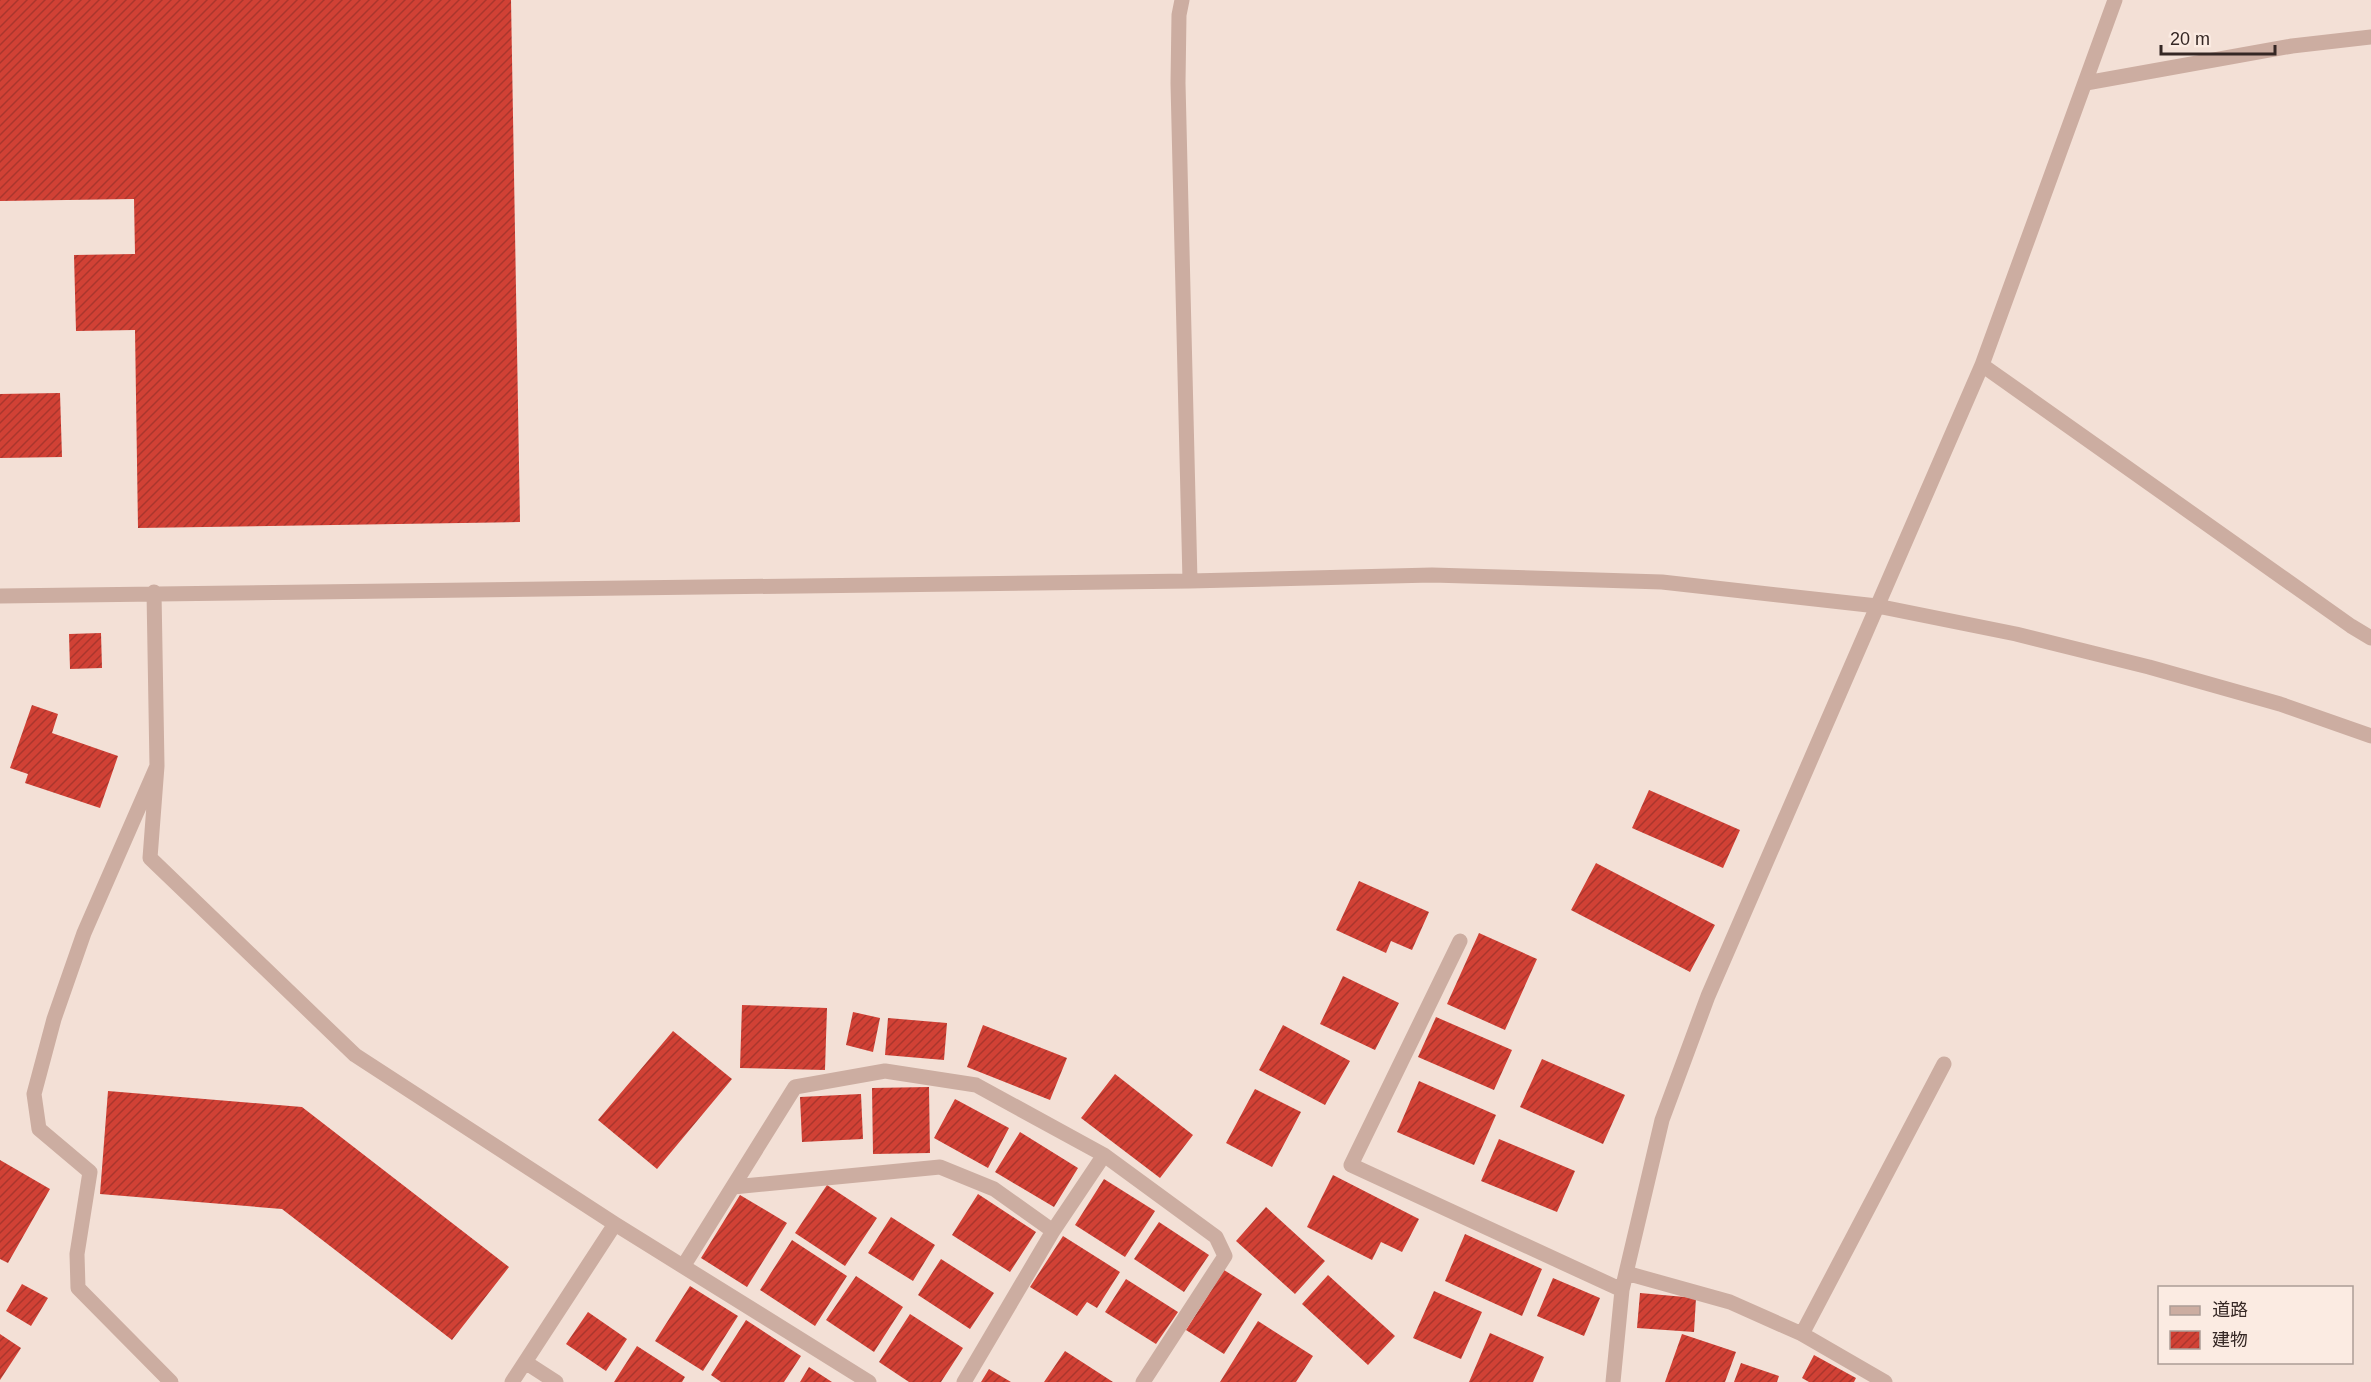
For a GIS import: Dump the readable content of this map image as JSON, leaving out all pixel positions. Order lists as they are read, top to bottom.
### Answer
{
  "legend": ["道路", "建物"],
  "scale_bar": "20 m"
}
